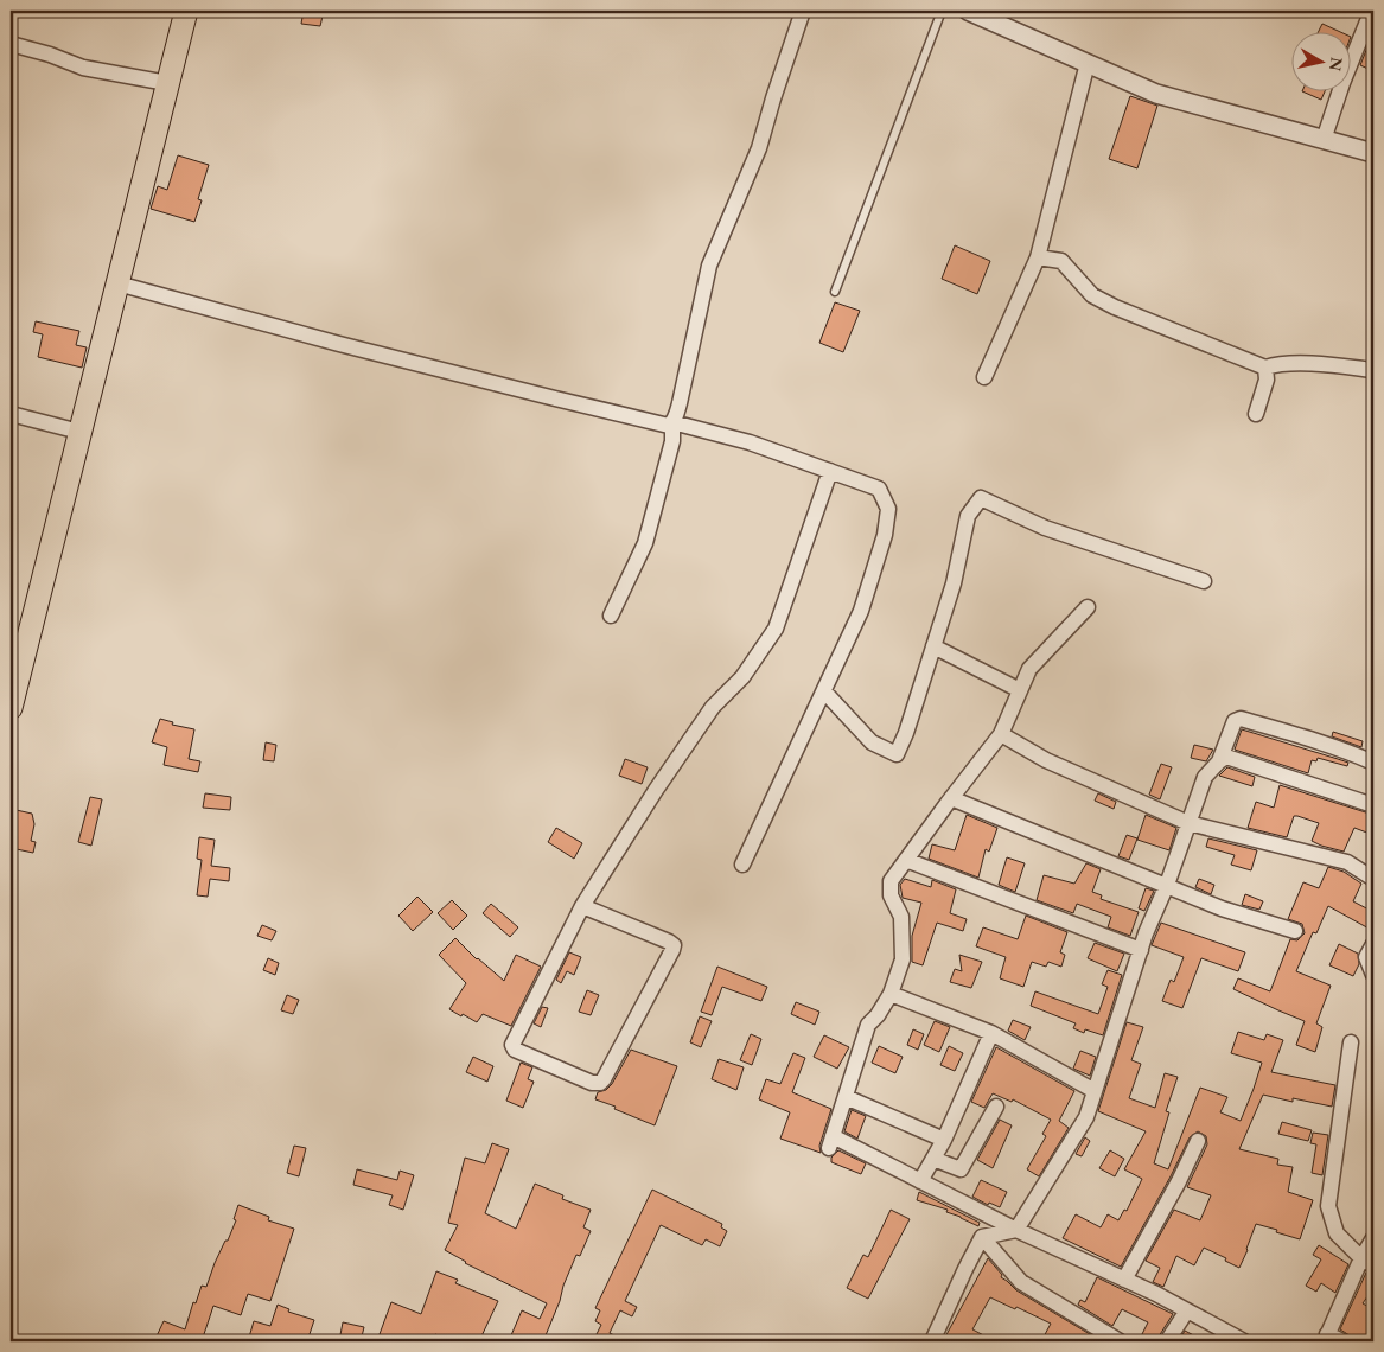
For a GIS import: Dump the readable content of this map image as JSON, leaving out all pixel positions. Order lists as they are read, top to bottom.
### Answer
{
  "north": "right"
}
